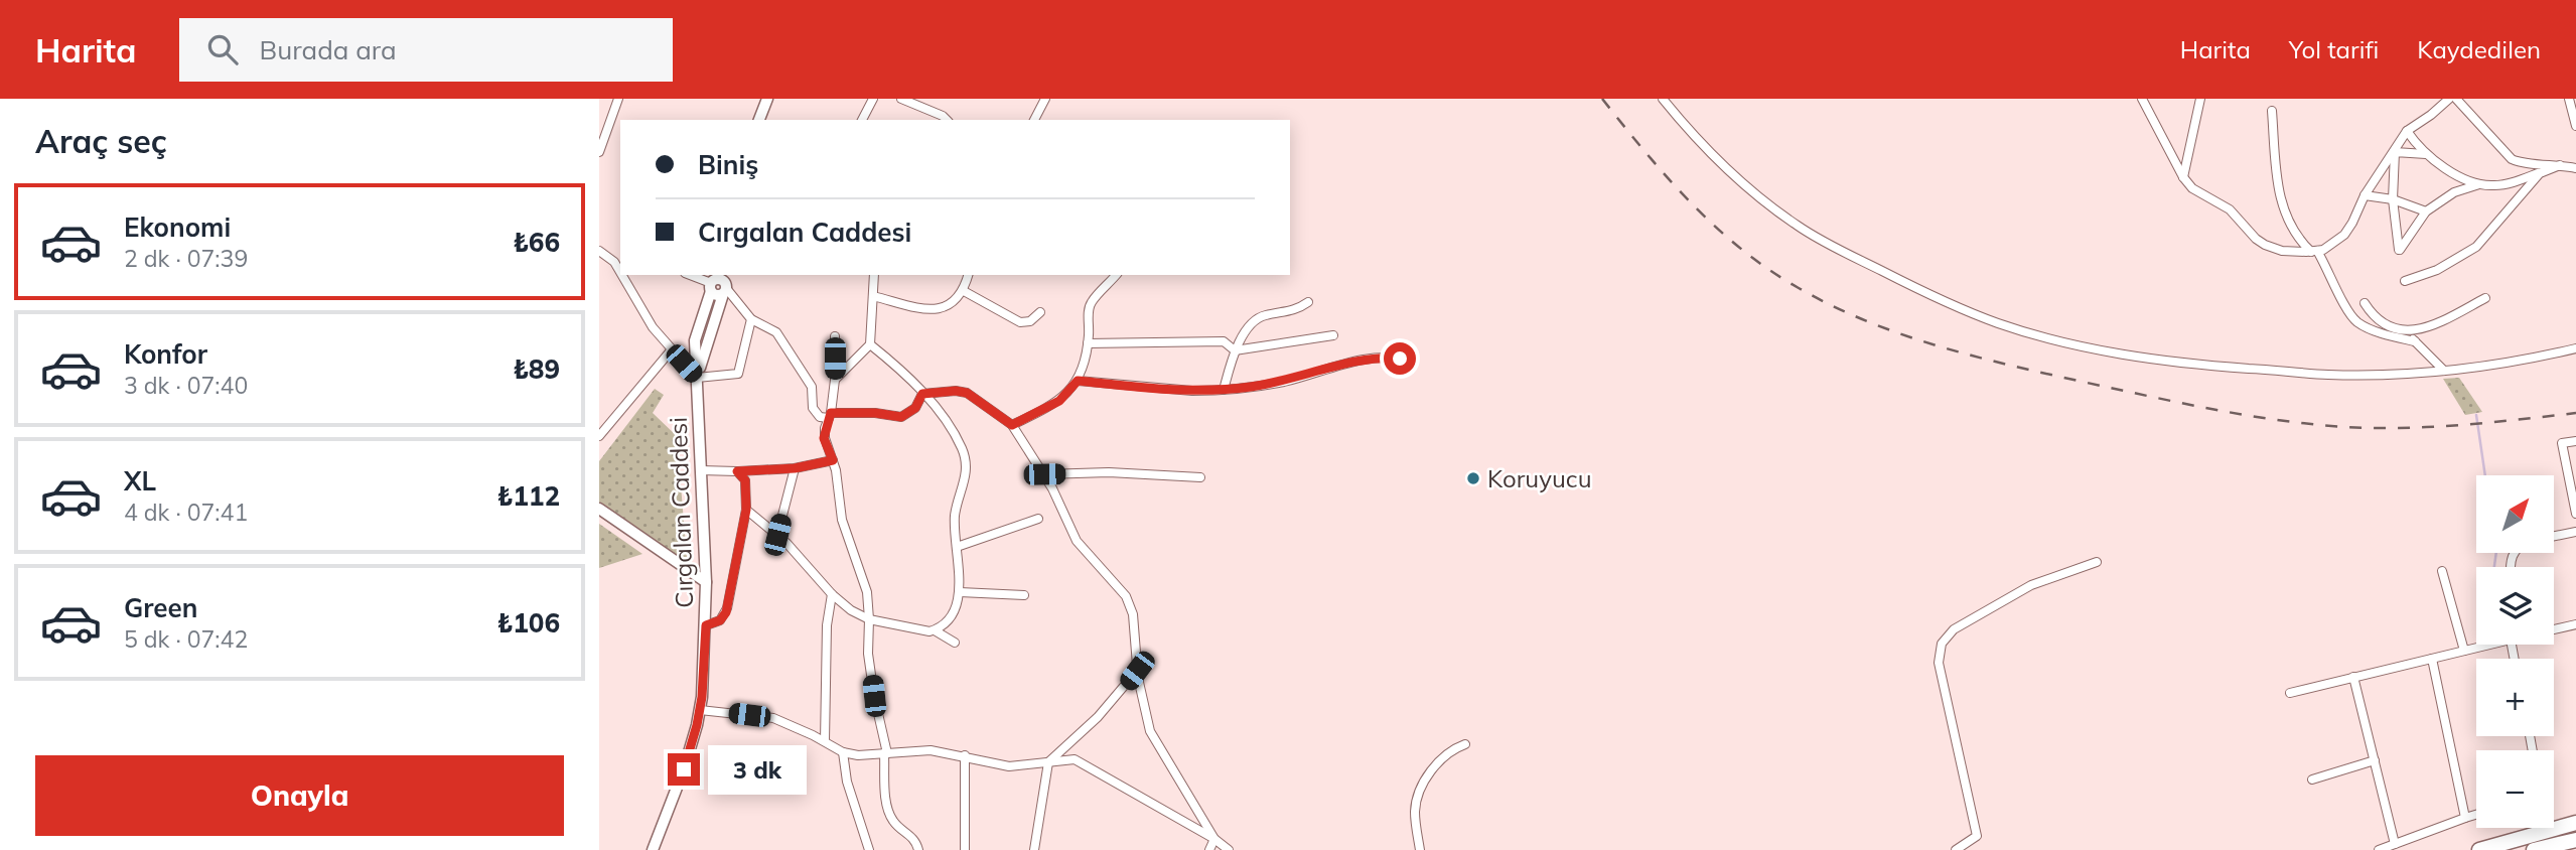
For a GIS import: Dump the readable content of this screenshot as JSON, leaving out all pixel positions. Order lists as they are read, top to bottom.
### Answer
{
  "streets": {
    "street": ["Cırgalan Caddesi"]
  },
  "places": ["Koruyucu"],
  "north": "top right",
  "page": {
    "header": "Harita",
    "search": "Burada ara",
    "nav": ["Harita", "Yol tarifi", "Kaydedilen"],
    "heading": "Araç seç",
    "banner": ["Biniş", "Cırgalan Caddesi"],
    "list": [
      {
        "name": "Ekonomi",
        "note": "2 dk · 07:39",
        "value": "₺66"
      },
      {
        "name": "Konfor",
        "note": "3 dk · 07:40",
        "value": "₺89"
      },
      {
        "name": "XL",
        "note": "4 dk · 07:41",
        "value": "₺112"
      },
      {
        "name": "Green",
        "note": "5 dk · 07:42",
        "value": "₺106"
      }
    ],
    "map_buttons": ["+", "−"],
    "buttons": "Onayla",
    "bubble": "3 dk"
  }
}
